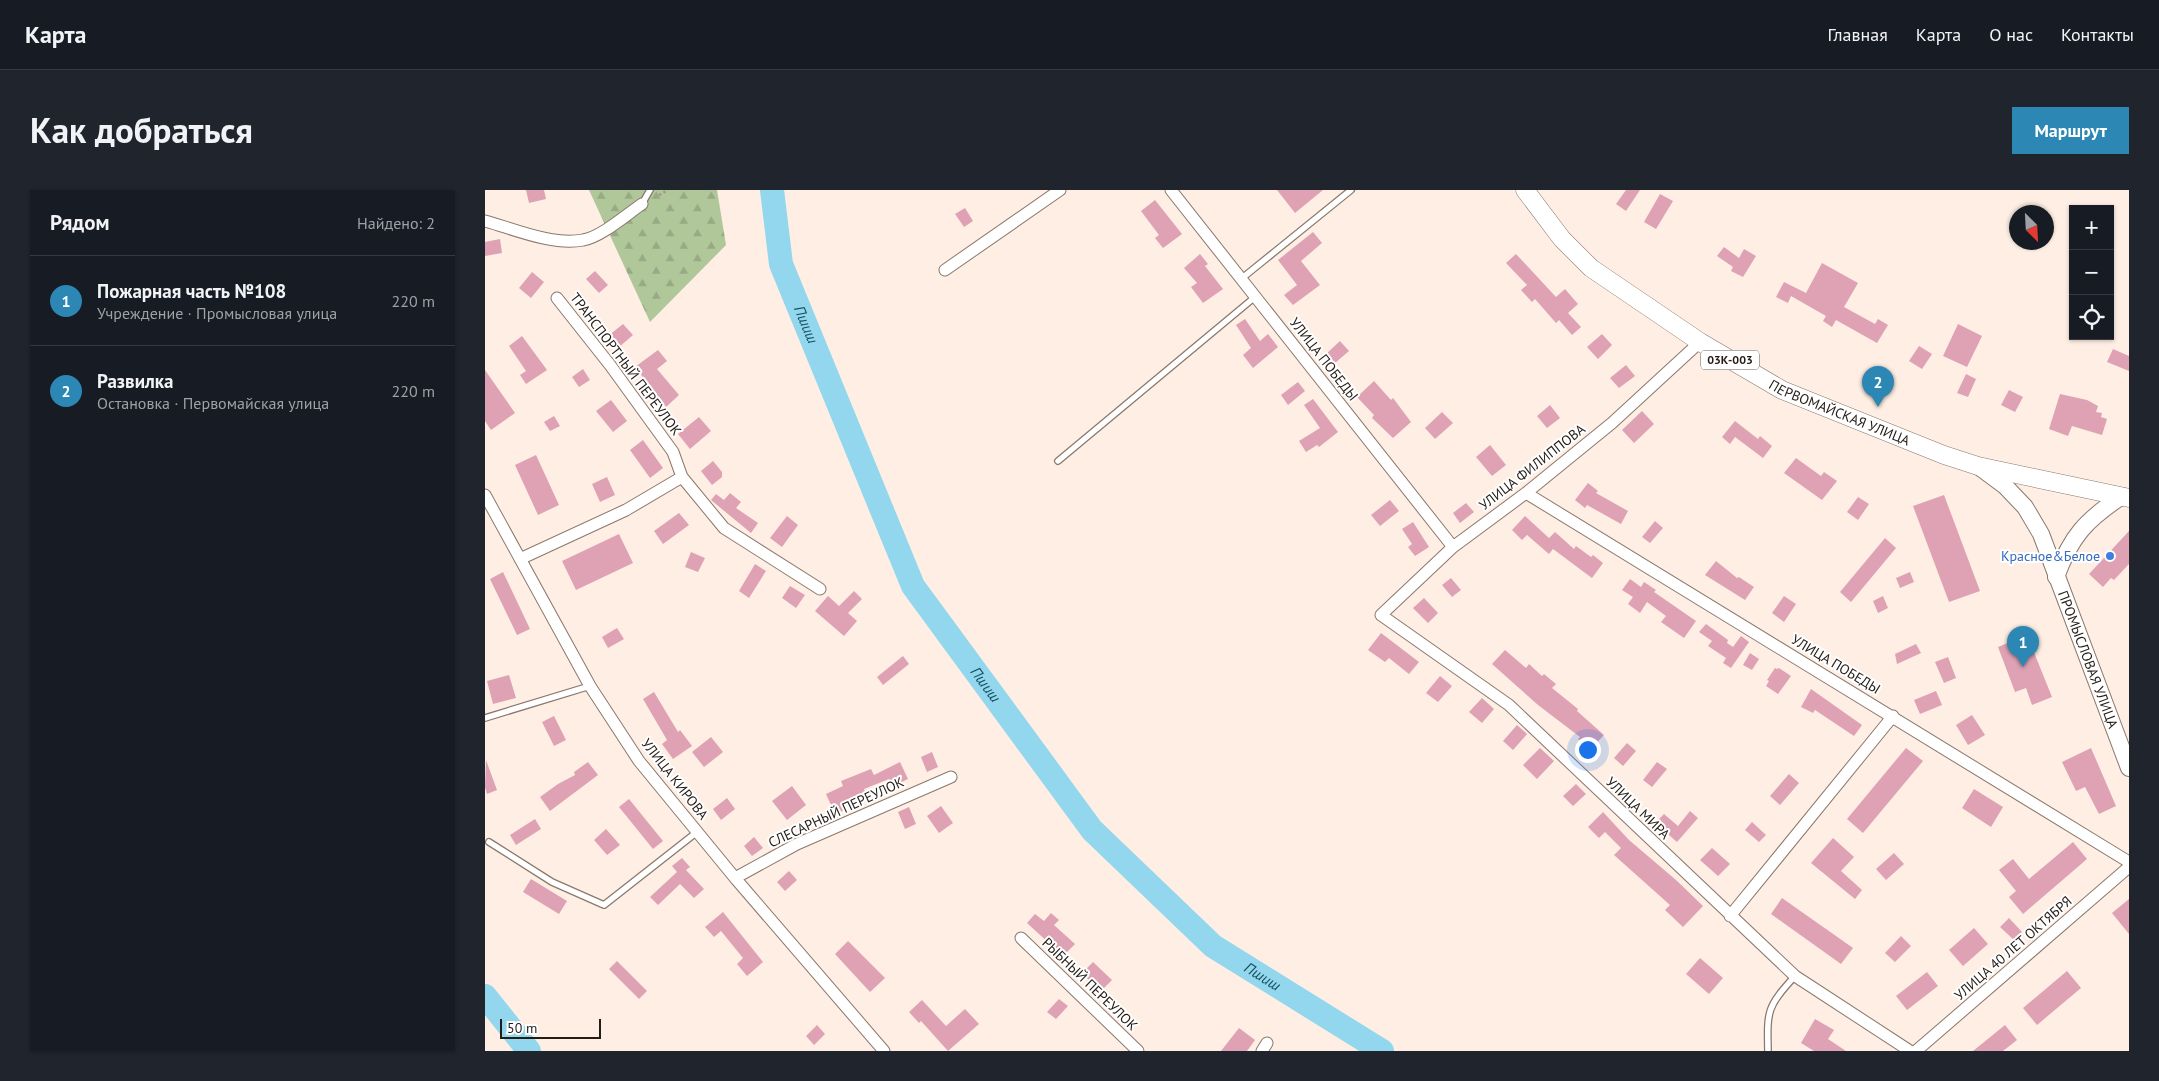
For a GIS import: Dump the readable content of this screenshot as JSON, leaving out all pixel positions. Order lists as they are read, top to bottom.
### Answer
{
  "streets": {
    "main road": ["03К-003", "ПЕРВОМАЙСКАЯ УЛИЦА", "ПРОМЫСЛОВАЯ УЛИЦА"],
    "street": [
      "УЛИЦА ПОБЕДЫ",
      "ТРАНСПОРТНЫЙ ПЕРЕУЛОК",
      "УЛИЦА ФИЛИППОВА",
      "УЛИЦА КИРОВА",
      "УЛИЦА МИРА",
      "СЛЕСАРНЫЙ ПЕРЕУЛОК",
      "УЛИЦА 40 ЛЕТ ОКТЯБРЯ",
      "РЫБНЫЙ ПЕРЕУЛОК"
    ]
  },
  "crossings": [
    ["УЛИЦА ПОБЕДЫ", "УЛИЦА ФИЛИППОВА"],
    ["ПЕРВОМАЙСКАЯ УЛИЦА", "УЛИЦА ФИЛИППОВА"],
    ["ПЕРВОМАЙСКАЯ УЛИЦА", "ПРОМЫСЛОВАЯ УЛИЦА"],
    ["УЛИЦА ФИЛИППОВА", "УЛИЦА МИРА"],
    ["УЛИЦА КИРОВА", "СЛЕСАРНЫЙ ПЕРЕУЛОК"]
  ],
  "water": ["Пшиш"],
  "places": ["Красное&Белое"],
  "scale_bar": "50 m",
  "north": "bottom right",
  "page": {
    "header": "Карта",
    "nav": [
      "Главная",
      "Карта",
      "О нас",
      "Контакты"
    ],
    "title": "Как добраться",
    "buttons": "Маршрут",
    "heading": ["Рядом", "Найдено: 2"],
    "map_buttons": ["+", "−"],
    "list": [
      {
        "mark": "1",
        "name": "Пожарная часть №108",
        "note": "Учреждение · Промысловая улица",
        "value": "220 m"
      },
      {
        "mark": "2",
        "name": "Развилка",
        "note": "Остановка · Первомайская улица",
        "value": "220 m"
      }
    ],
    "pins": ["2", "1"],
    "scale": "50 m"
  }
}
